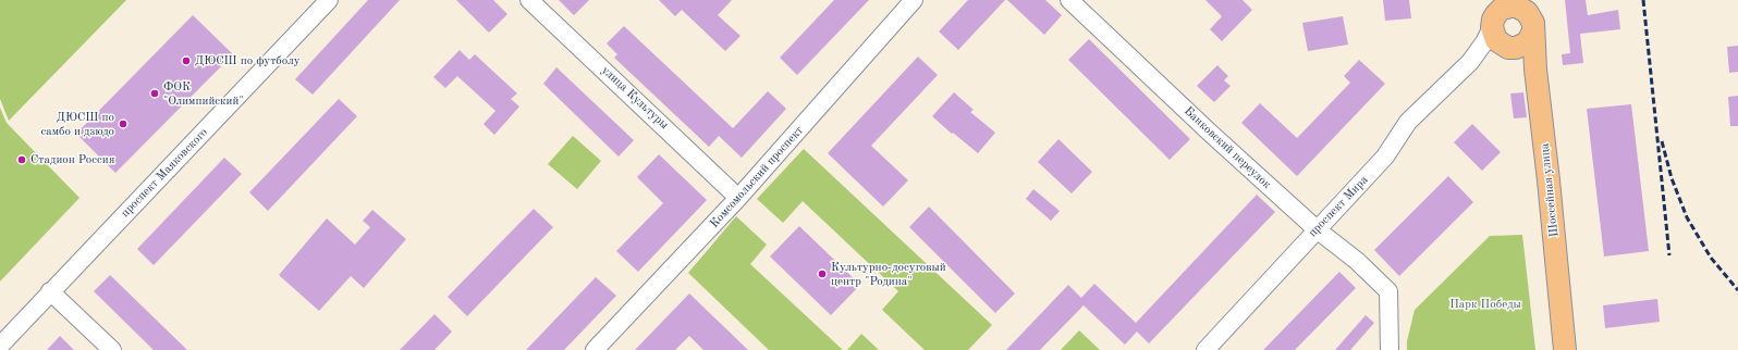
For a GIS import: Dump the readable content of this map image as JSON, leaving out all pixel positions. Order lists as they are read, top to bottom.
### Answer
{
  "streets": {
    "main road": ["Шоссейная улица"],
    "street": [
      "улица Культуры",
      "Банковский переулок",
      "проспект Маяковского",
      "Комсомольский проспект",
      "проспект Мира"
    ]
  },
  "crossings": [
    ["улица Культуры", "Комсомольский проспект"],
    ["Банковский переулок", "проспект Мира"],
    ["Шоссейная улица", "проспект Мира"]
  ],
  "parks": ["Парк Победы"],
  "places": [
    "ДЮСШ по футболу",
    "ФОК \"Олимпийский\"",
    "ДЮСШ по самбо и дзюдо",
    "Стадион Россия",
    "Культурно-досуговый центр \"Родина\""
  ]
}
